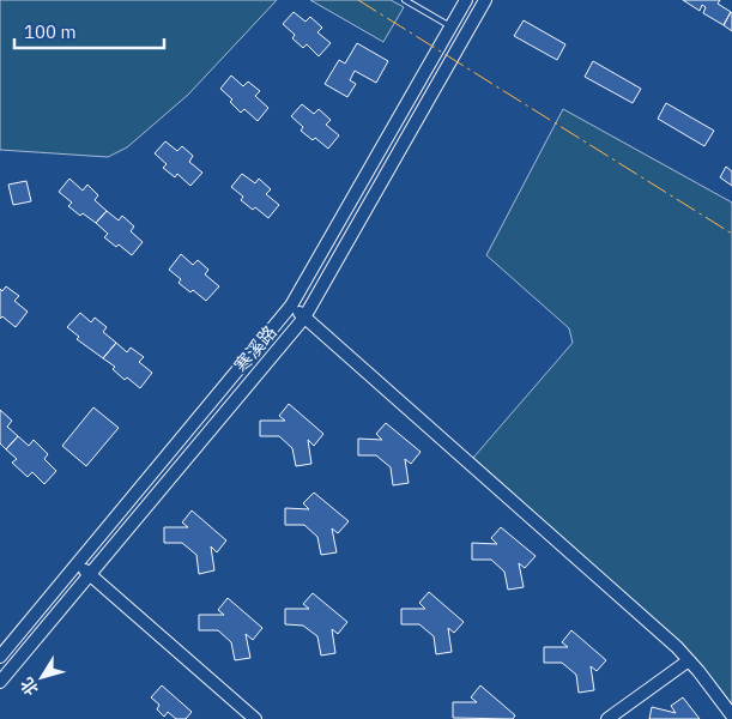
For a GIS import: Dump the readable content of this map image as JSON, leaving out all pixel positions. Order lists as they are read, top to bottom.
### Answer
{
  "streets": {
    "main road": ["寒溪路"]
  },
  "scale_bar": "100 m",
  "north": "bottom left"
}
